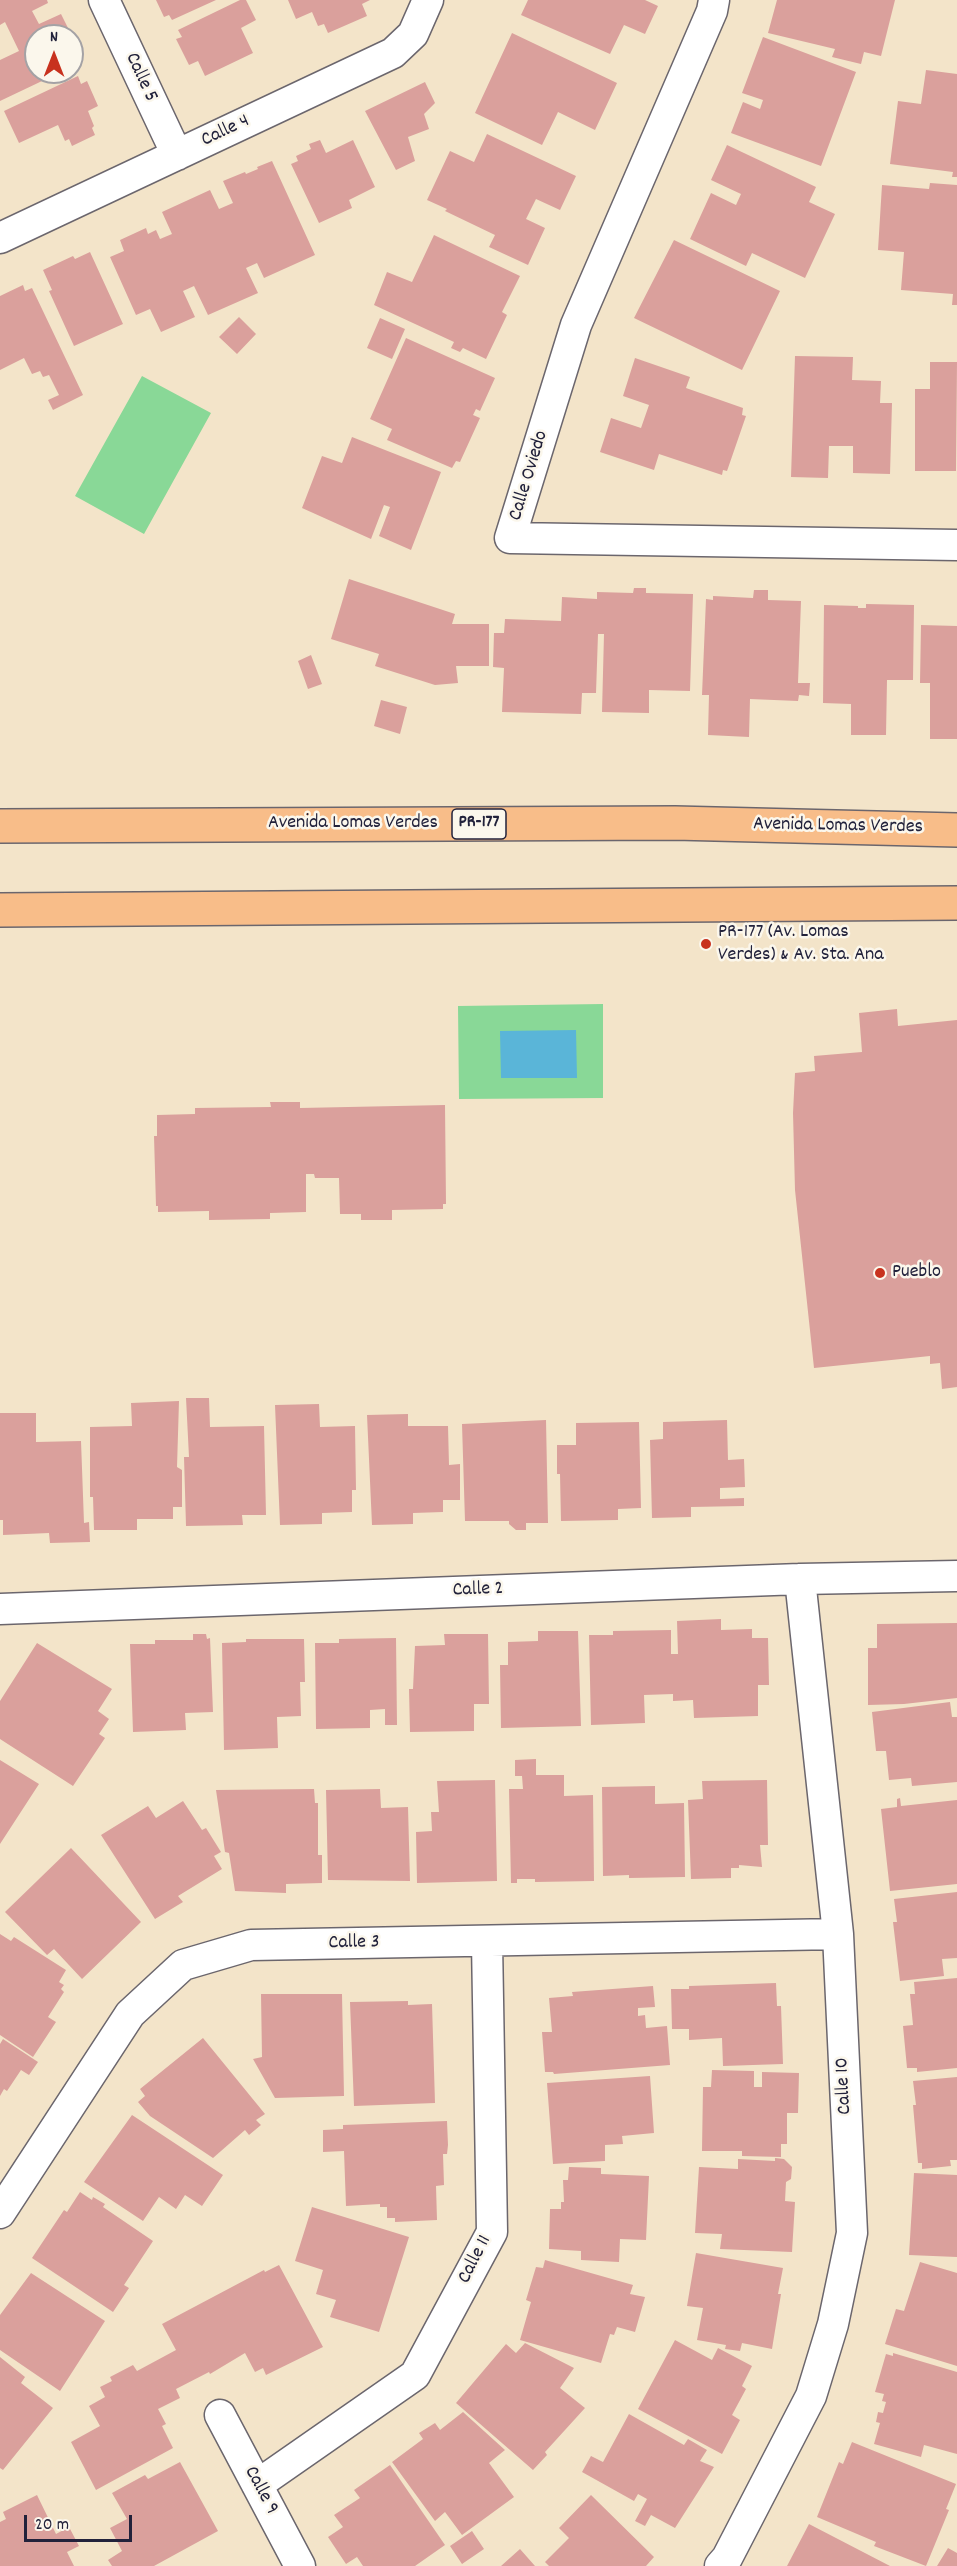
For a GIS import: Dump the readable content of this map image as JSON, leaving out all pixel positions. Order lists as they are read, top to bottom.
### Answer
{
  "streets": {
    "highway": ["Avenida Lomas Verdes", "PR-177"],
    "street": [
      "Calle 5",
      "Calle 4",
      "Calle Oviedo",
      "Calle 2",
      "Calle 3",
      "Calle 10",
      "Calle 11",
      "Calle 9"
    ]
  },
  "crossings": [
    ["Calle 5", "Calle 4"],
    ["Calle 2", "Calle 10"],
    ["Calle 3", "Calle 10"],
    ["Calle 3", "Calle 11"],
    ["Calle 11", "Calle 9"]
  ],
  "places": ["PR-177 (Av. Lomas Verdes) & Av. Sta. Ana", "Pueblo"],
  "scale_bar": "20 m",
  "north": "top"
}
